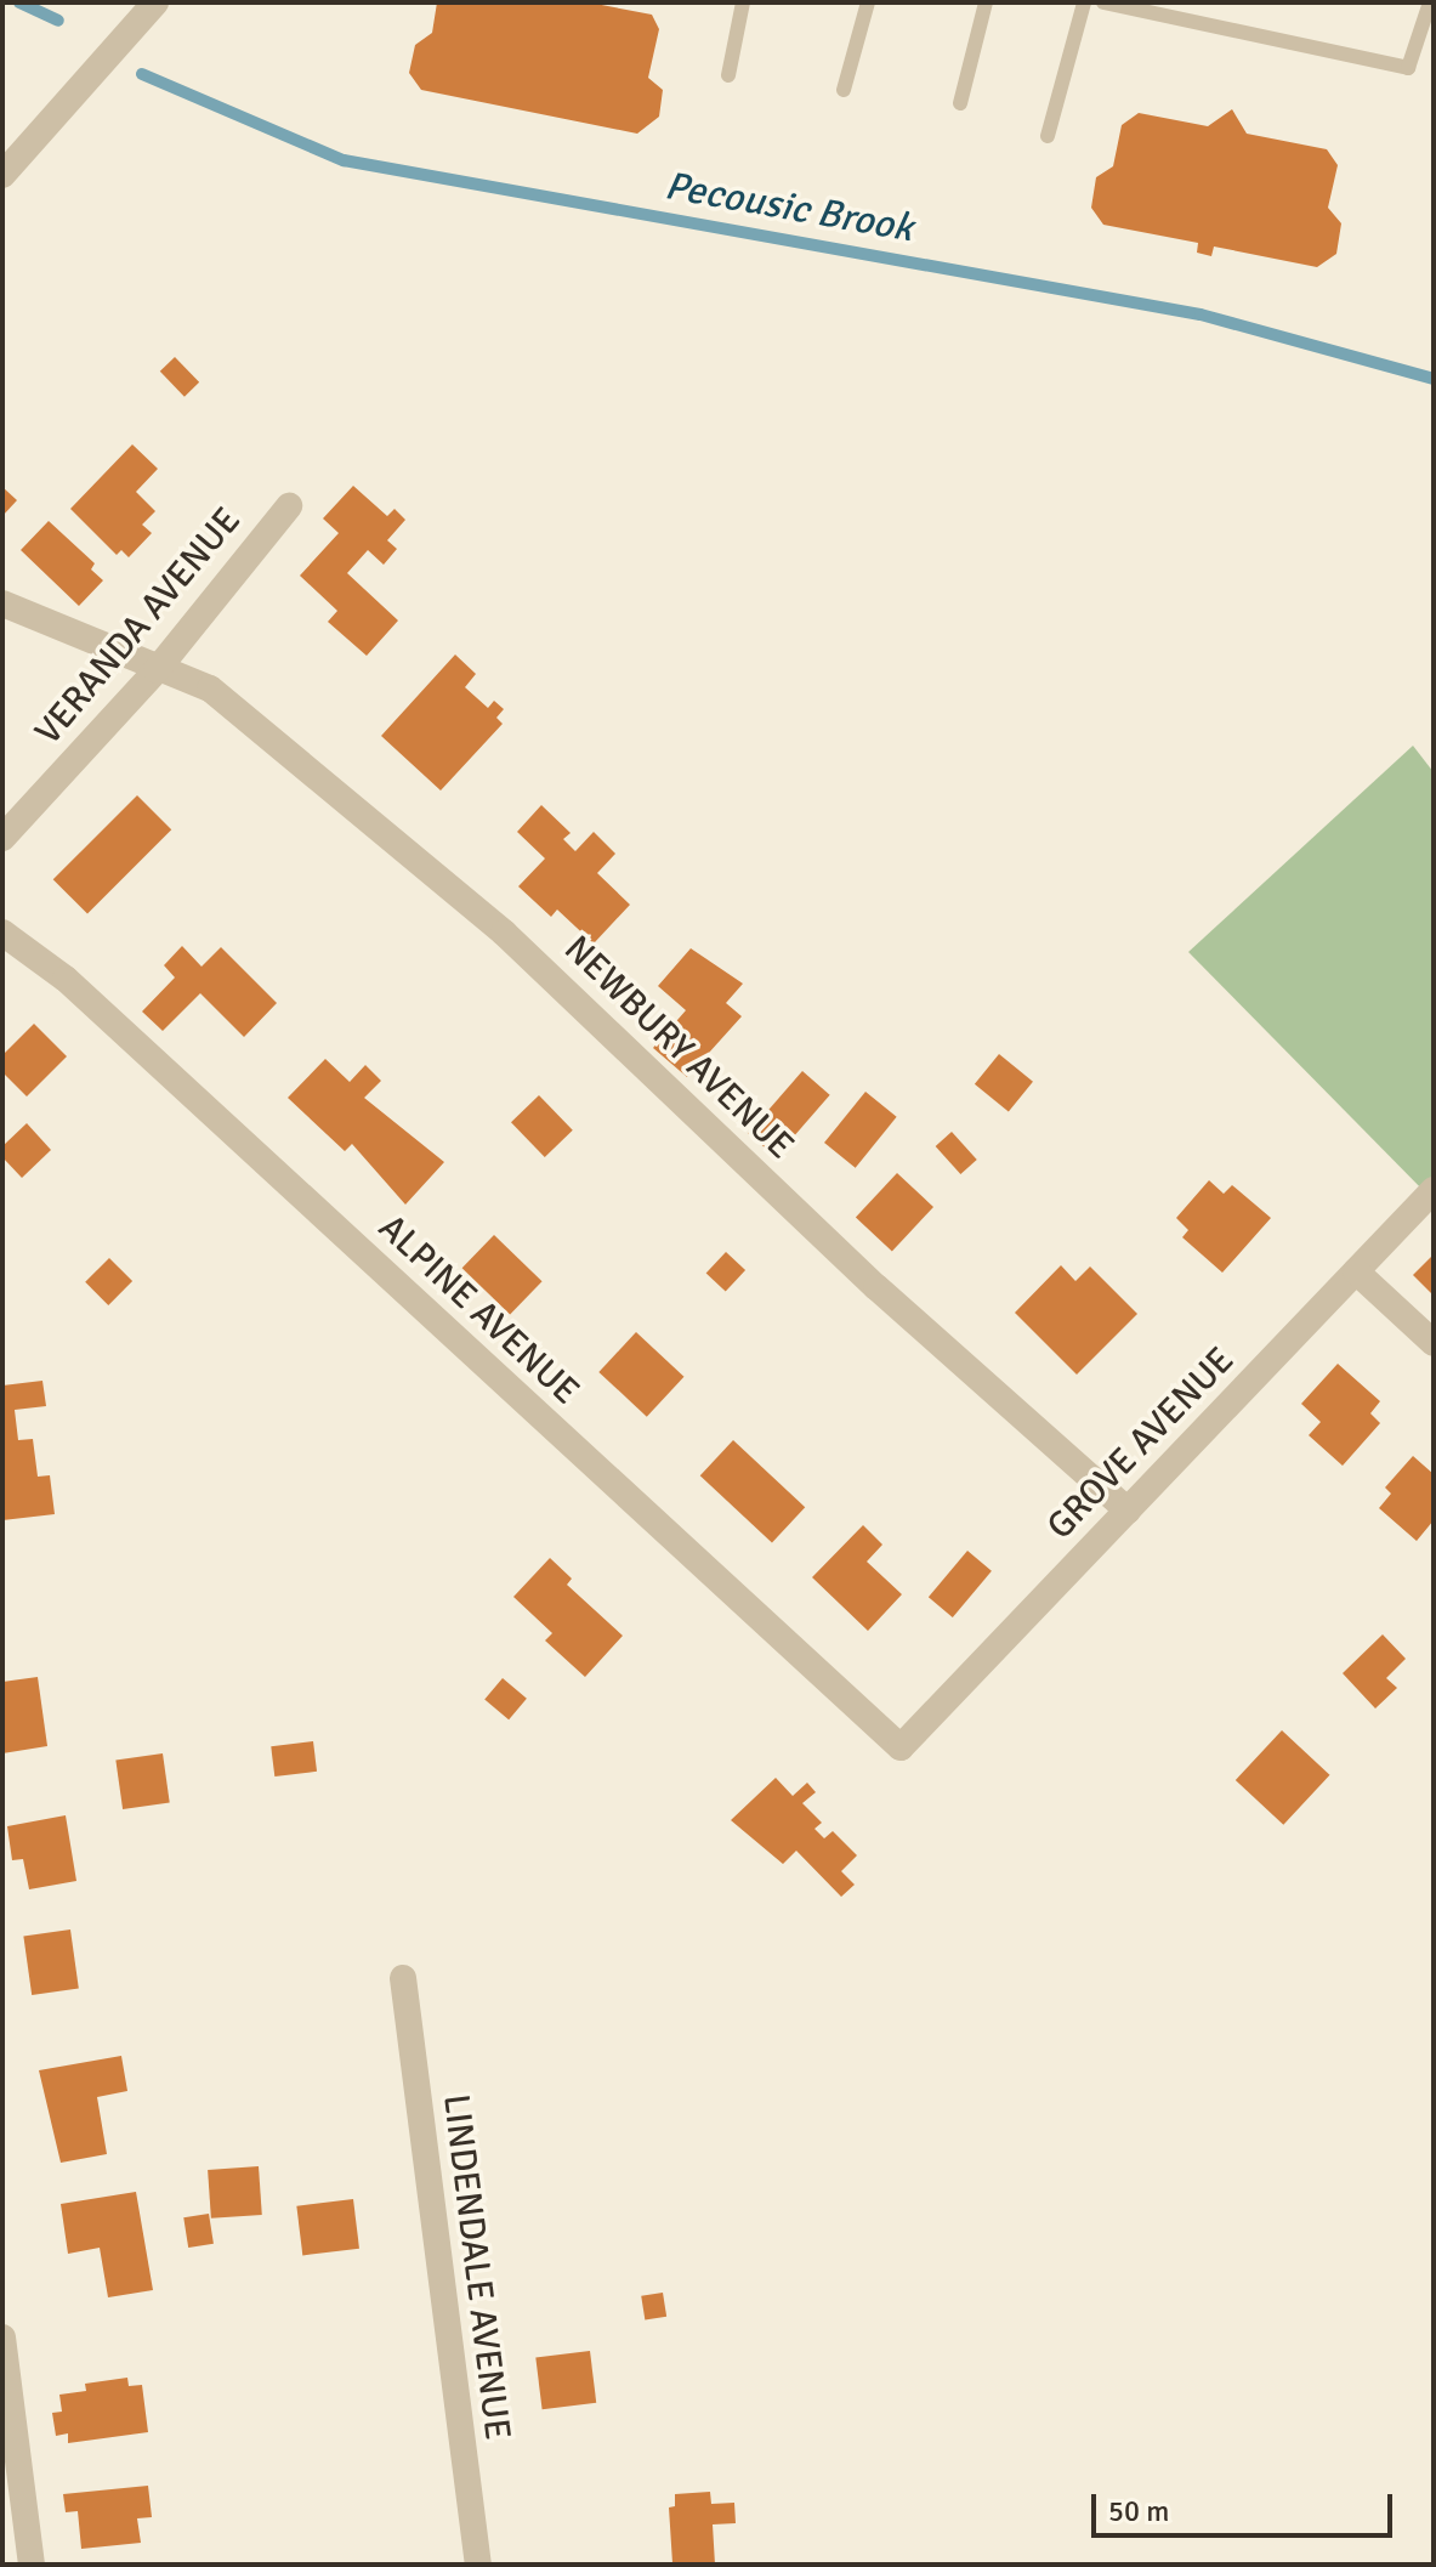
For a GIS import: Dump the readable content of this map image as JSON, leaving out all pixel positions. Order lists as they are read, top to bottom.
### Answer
{
  "streets": {
    "street": [
      "VERANDA AVENUE",
      "NEWBURY AVENUE",
      "ALPINE AVENUE",
      "GROVE AVENUE",
      "LINDENDALE AVENUE"
    ]
  },
  "crossings": [
    ["VERANDA AVENUE", "NEWBURY AVENUE"],
    ["NEWBURY AVENUE", "GROVE AVENUE"],
    ["ALPINE AVENUE", "GROVE AVENUE"]
  ],
  "water": ["Pecousic Brook"],
  "scale_bar": "50 m"
}
